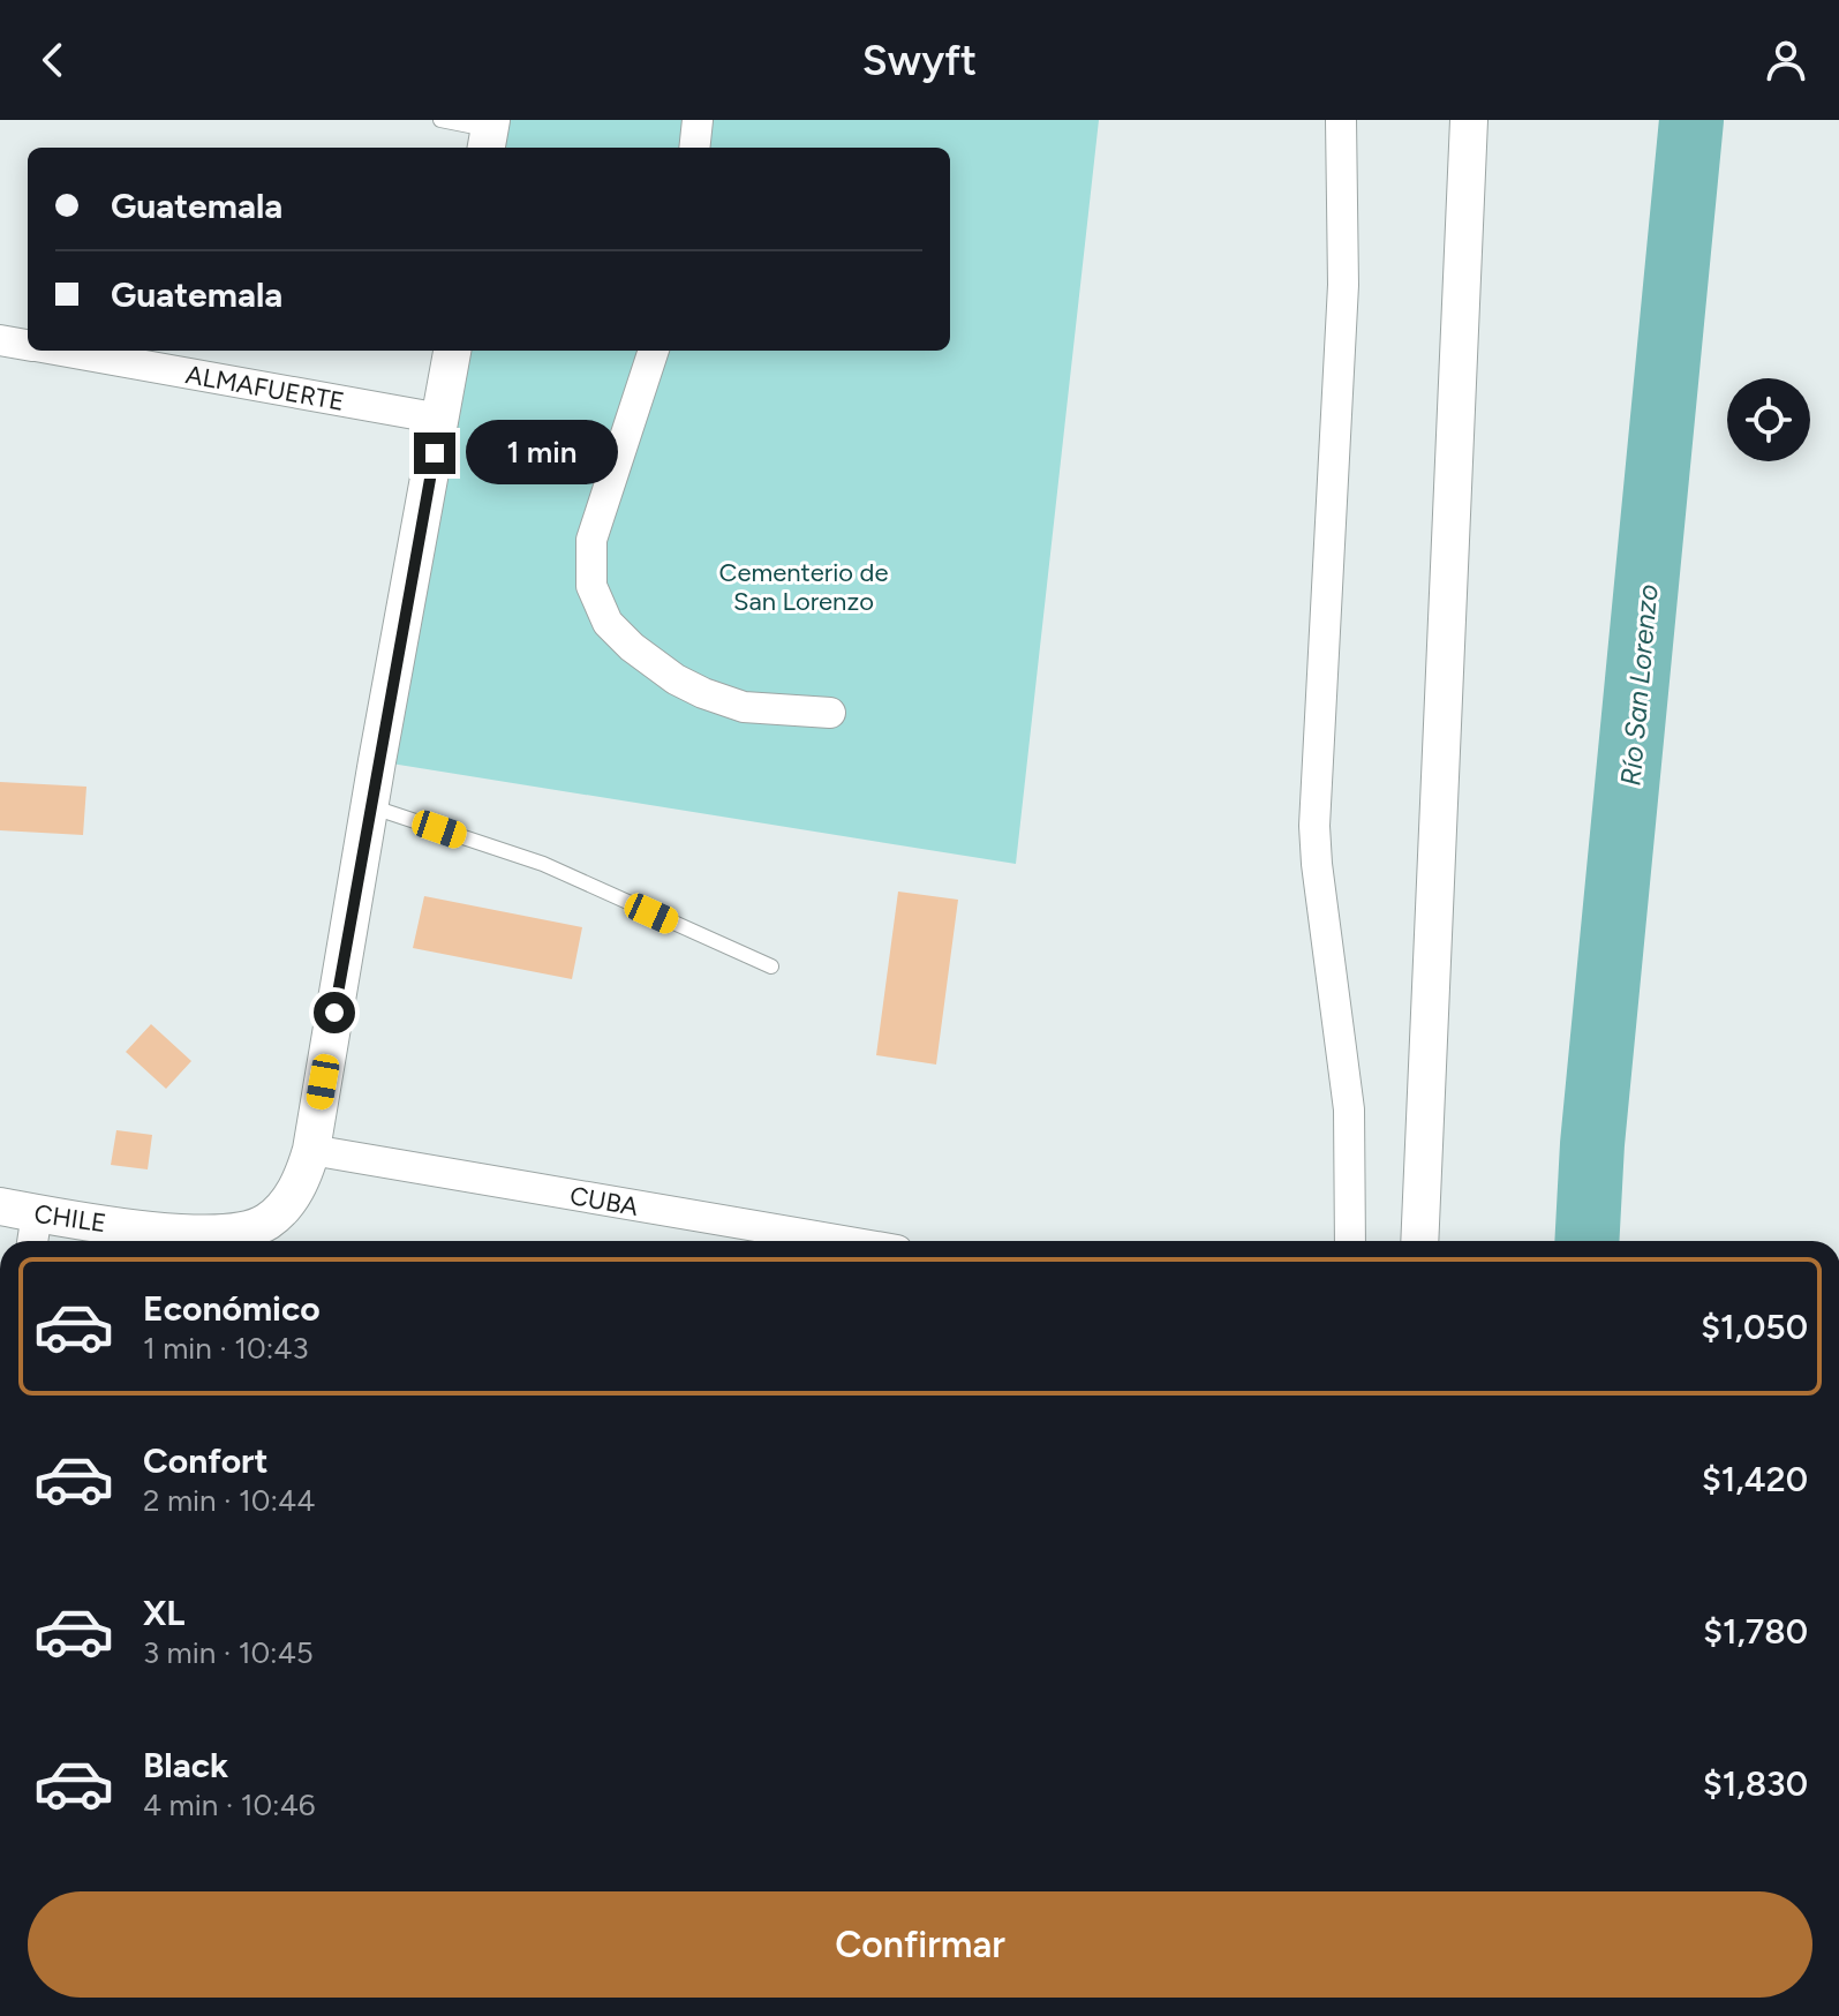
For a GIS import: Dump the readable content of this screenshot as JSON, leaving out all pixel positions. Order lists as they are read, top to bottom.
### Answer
{
  "streets": {
    "street": ["ALMAFUERTE", "CUBA", "CHILE"]
  },
  "crossings": [
    ["ALMAFUERTE", "CHILE"],
    ["CUBA", "CHILE"]
  ],
  "water": ["Río San Lorenzo"],
  "parks": ["Cementerio de San Lorenzo"],
  "page": {
    "header": "Swyft",
    "banner": ["Guatemala", "Guatemala"],
    "bubble": "1 min",
    "list": [
      {
        "name": "Económico",
        "note": "1 min · 10:43",
        "value": "$1,050"
      },
      {
        "name": "Confort",
        "note": "2 min · 10:44",
        "value": "$1,420"
      },
      {
        "name": "XL",
        "note": "3 min · 10:45",
        "value": "$1,780"
      },
      {
        "name": "Black",
        "note": "4 min · 10:46",
        "value": "$1,830"
      }
    ],
    "buttons": "Confirmar"
  }
}
